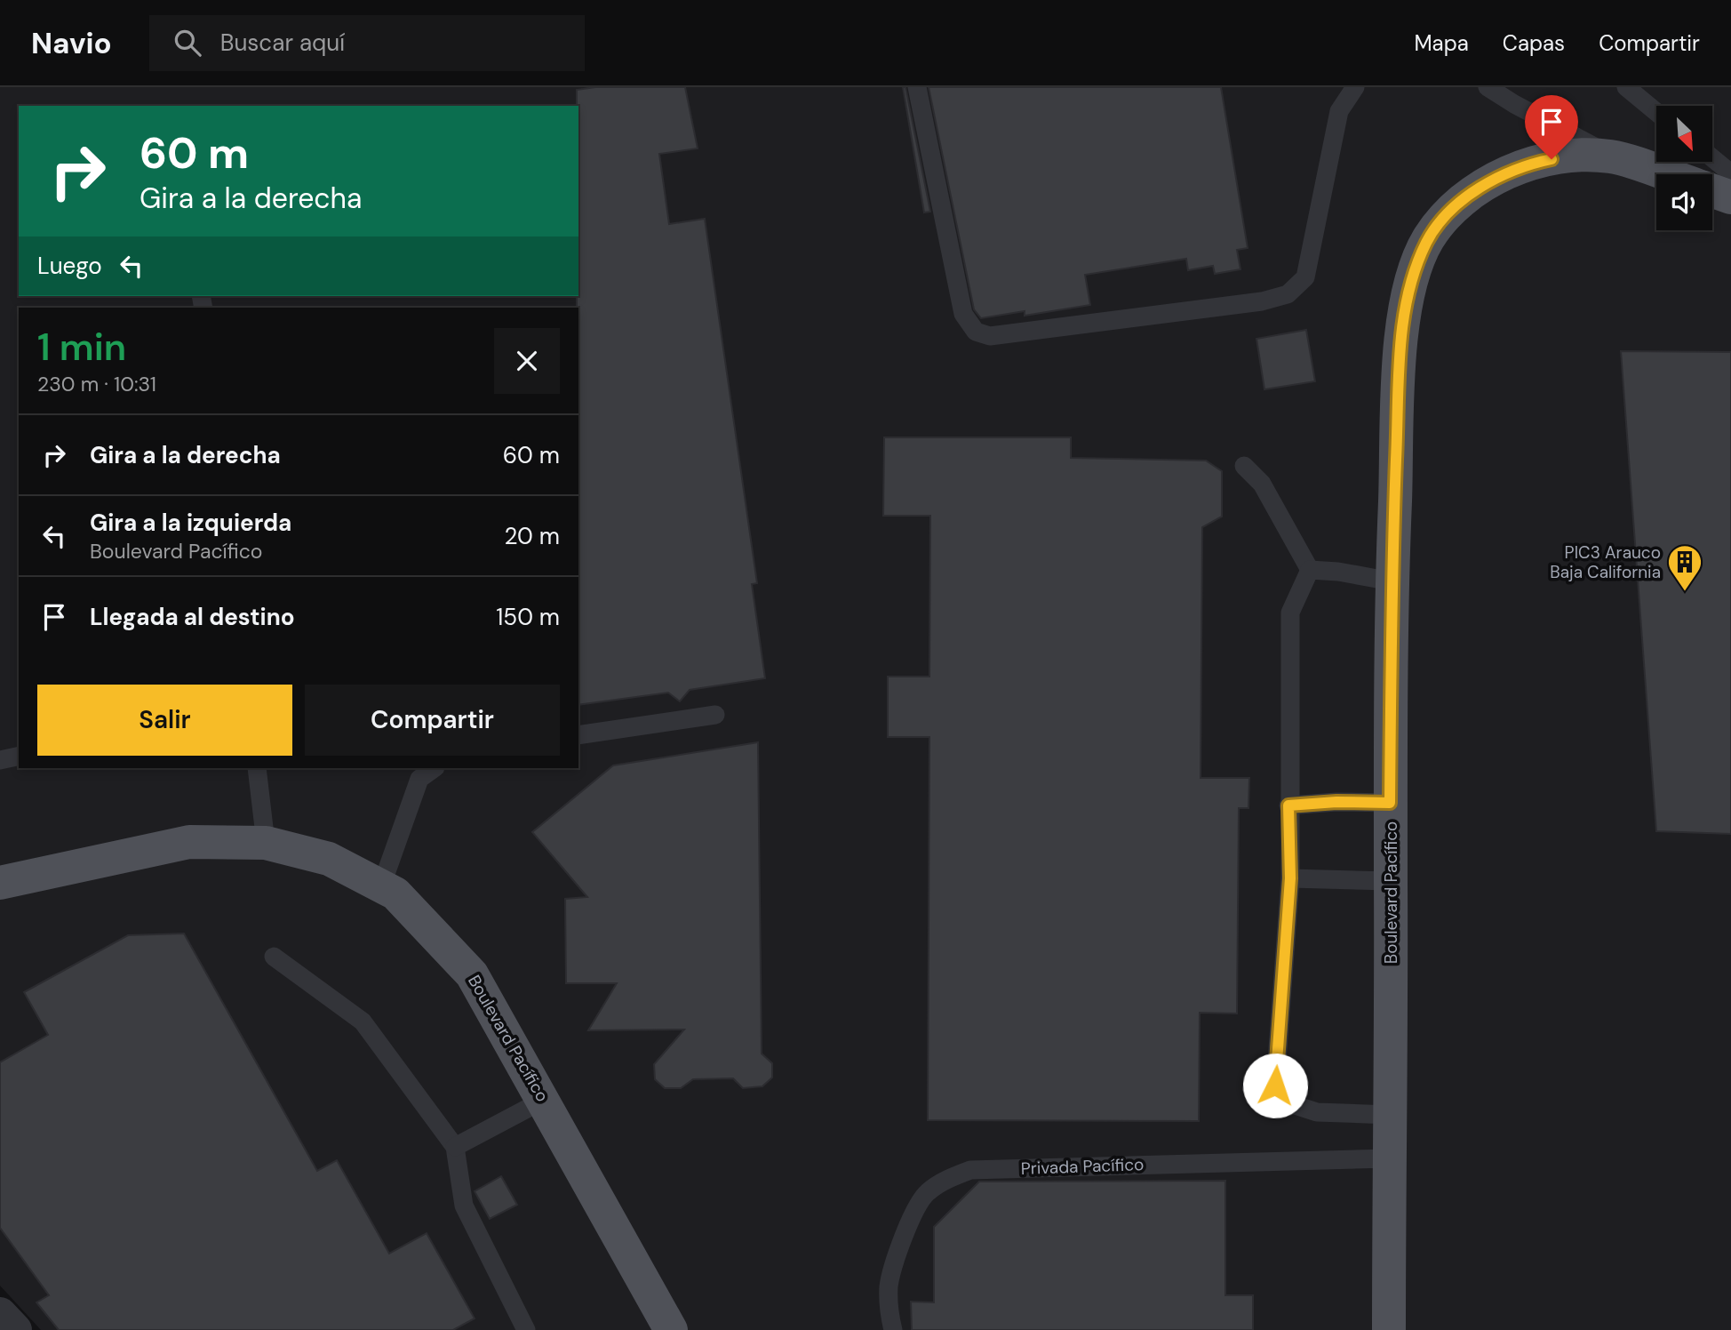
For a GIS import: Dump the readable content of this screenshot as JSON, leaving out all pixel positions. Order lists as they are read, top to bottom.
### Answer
{
  "streets": {
    "main road": ["Boulevard Pacífico"],
    "lane": ["Privada Pacífico"]
  },
  "crossings": [
    ["Boulevard Pacífico", "Privada Pacífico"]
  ],
  "places": {
    "building": ["PIC3 Arauco Baja California"]
  },
  "north": "bottom right",
  "page": {
    "header": "Navio",
    "search": "Buscar aquí",
    "nav": ["Mapa", "Capas", "Compartir"],
    "turn": ["60 m", "Gira a la derecha"],
    "then": "Luego",
    "heading": ["1 min", "230 m · 10:31"],
    "list": [
      {
        "name": "Gira a la derecha",
        "value": "60 m"
      },
      {
        "name": "Gira a la izquierda",
        "note": "Boulevard Pacífico",
        "value": "20 m"
      },
      {
        "name": "Llegada al destino",
        "value": "150 m"
      }
    ],
    "buttons": ["Salir", "Compartir"]
  }
}
